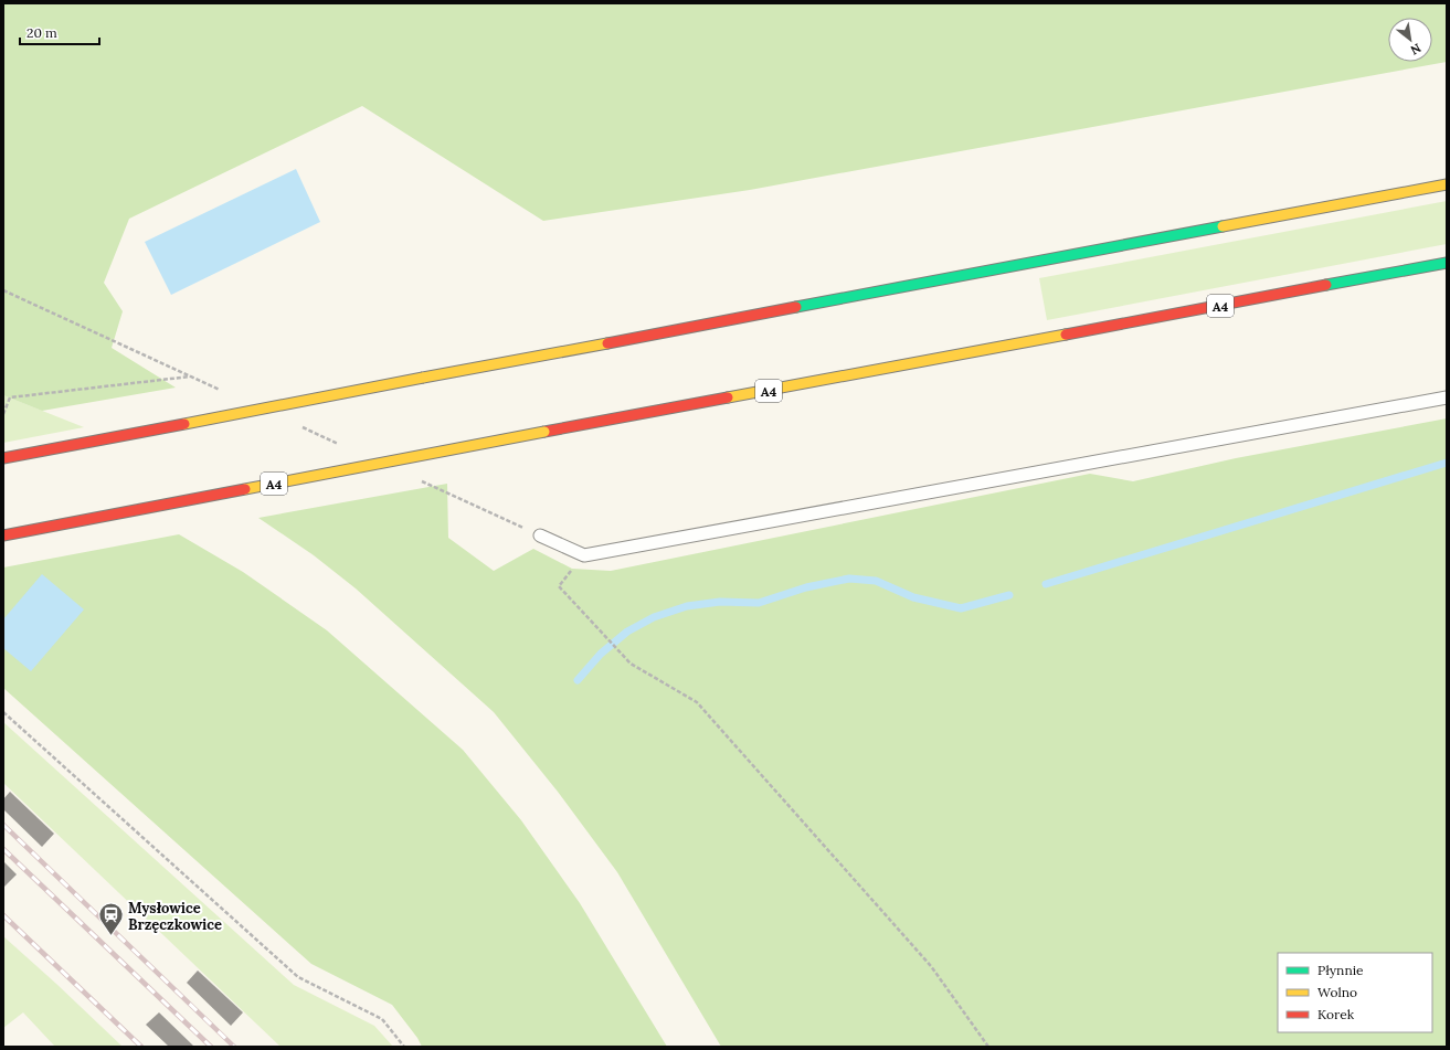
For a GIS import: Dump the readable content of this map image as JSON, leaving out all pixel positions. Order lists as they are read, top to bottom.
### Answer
{
  "streets": {
    "highway": ["A4"]
  },
  "places": {
    "station": ["Mysłowice Brzęczkowice"]
  },
  "legend": ["Płynnie", "Wolno", "Korek"],
  "scale_bar": "20 m",
  "north": "bottom right"
}
